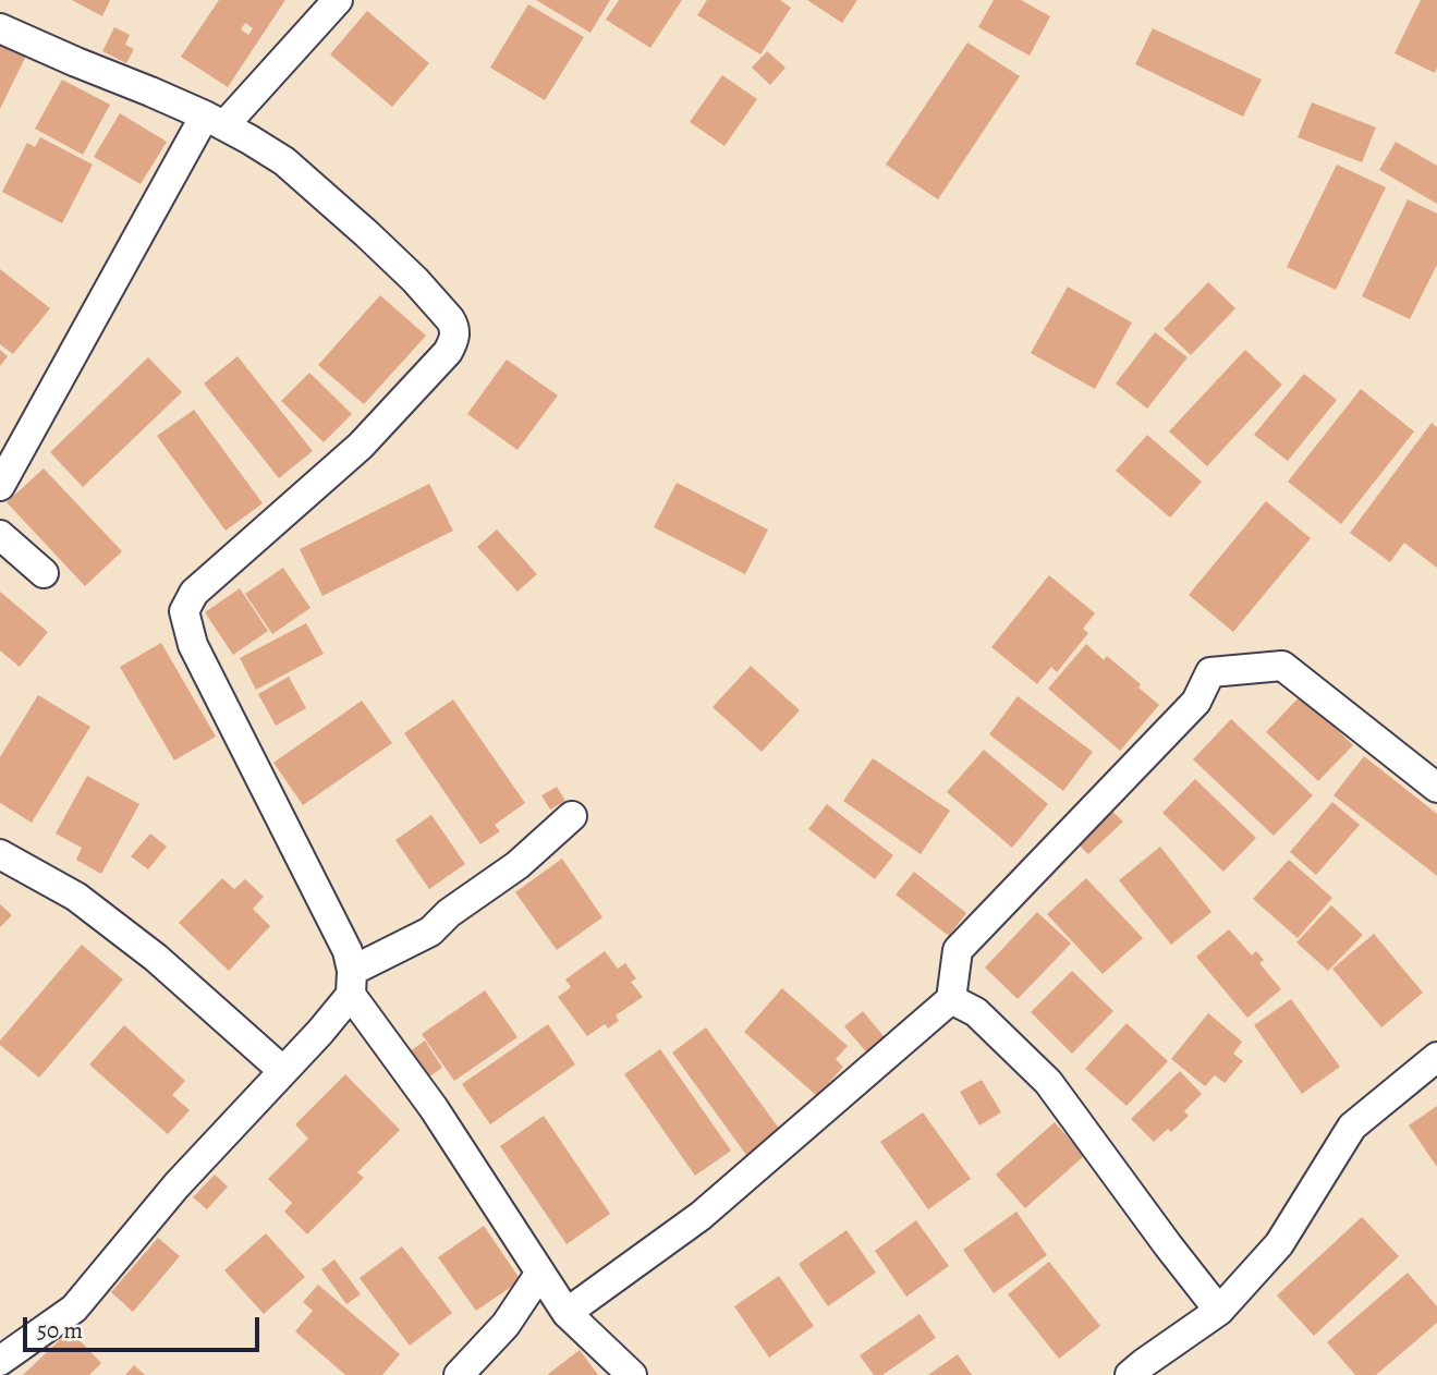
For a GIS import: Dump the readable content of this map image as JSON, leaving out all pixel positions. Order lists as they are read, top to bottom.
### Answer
{
  "scale_bar": "50 m"
}
